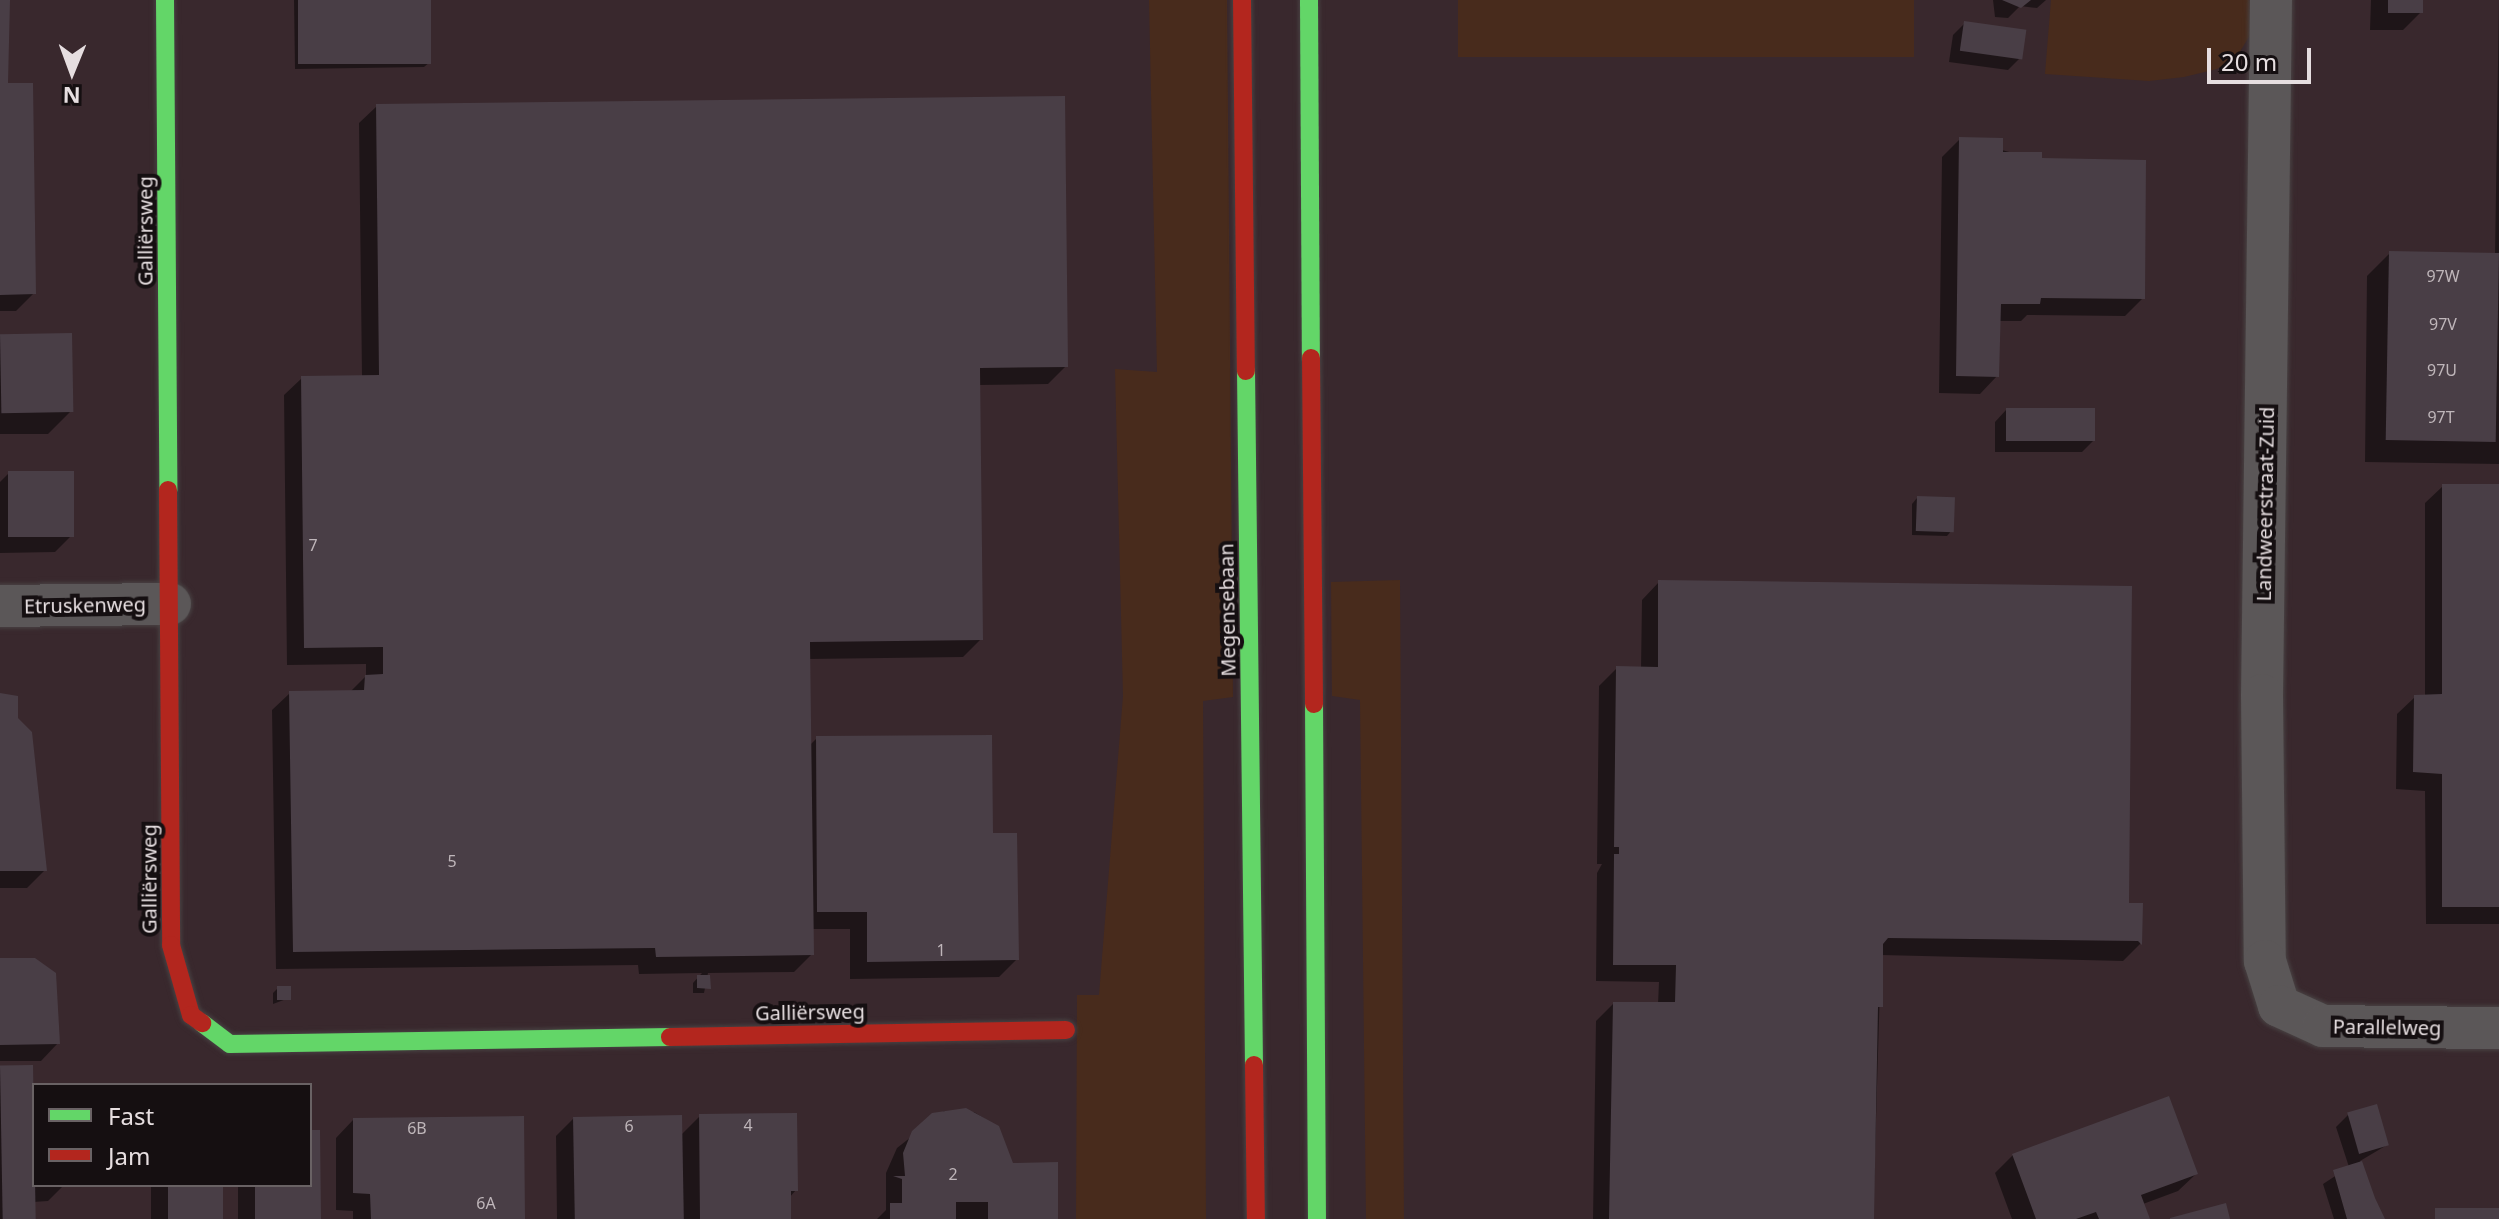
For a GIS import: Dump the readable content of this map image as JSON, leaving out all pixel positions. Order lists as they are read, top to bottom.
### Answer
{
  "streets": {
    "main road": ["Galliërsweg", "Megensebaan"],
    "street": ["Landweerstraat-Zuid", "Etruskenweg", "Parallelweg"]
  },
  "crossings": [
    ["Galliërsweg", "Etruskenweg"],
    ["Landweerstraat-Zuid", "Parallelweg"]
  ],
  "house_numbers": [
    "97W",
    "97V",
    "97U",
    "97T",
    "7",
    "5",
    "1",
    "4",
    "6",
    "6B",
    "2",
    "6A"
  ],
  "legend": ["Fast", "Jam"],
  "scale_bar": "20 m",
  "north": "bottom"
}
